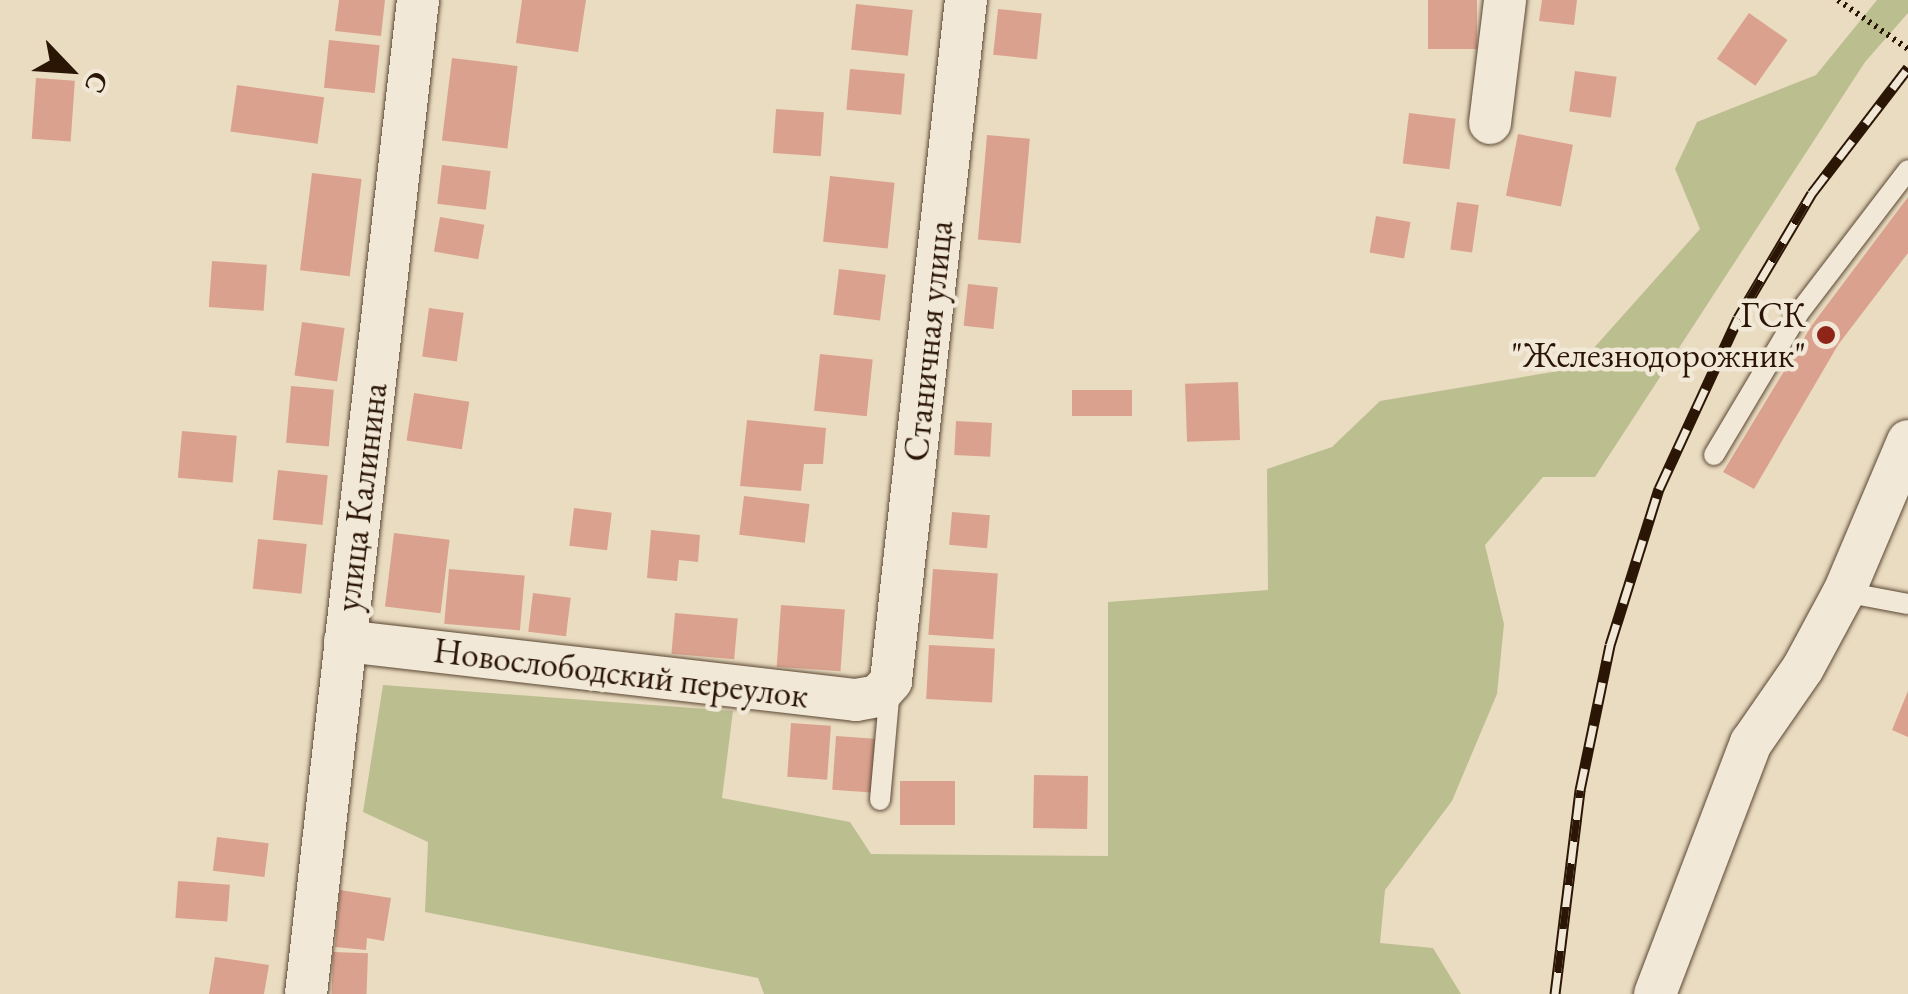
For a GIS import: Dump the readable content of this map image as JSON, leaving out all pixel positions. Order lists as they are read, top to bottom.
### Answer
{
  "streets": {
    "street": ["Станичная улица", "улица Калинина", "Новослободский переулок"]
  },
  "crossings": [
    ["Станичная улица", "Новослободский переулок"],
    ["улица Калинина", "Новослободский переулок"]
  ],
  "places": ["ГСК \"Железнодорожник\""],
  "north": "bottom right"
}
